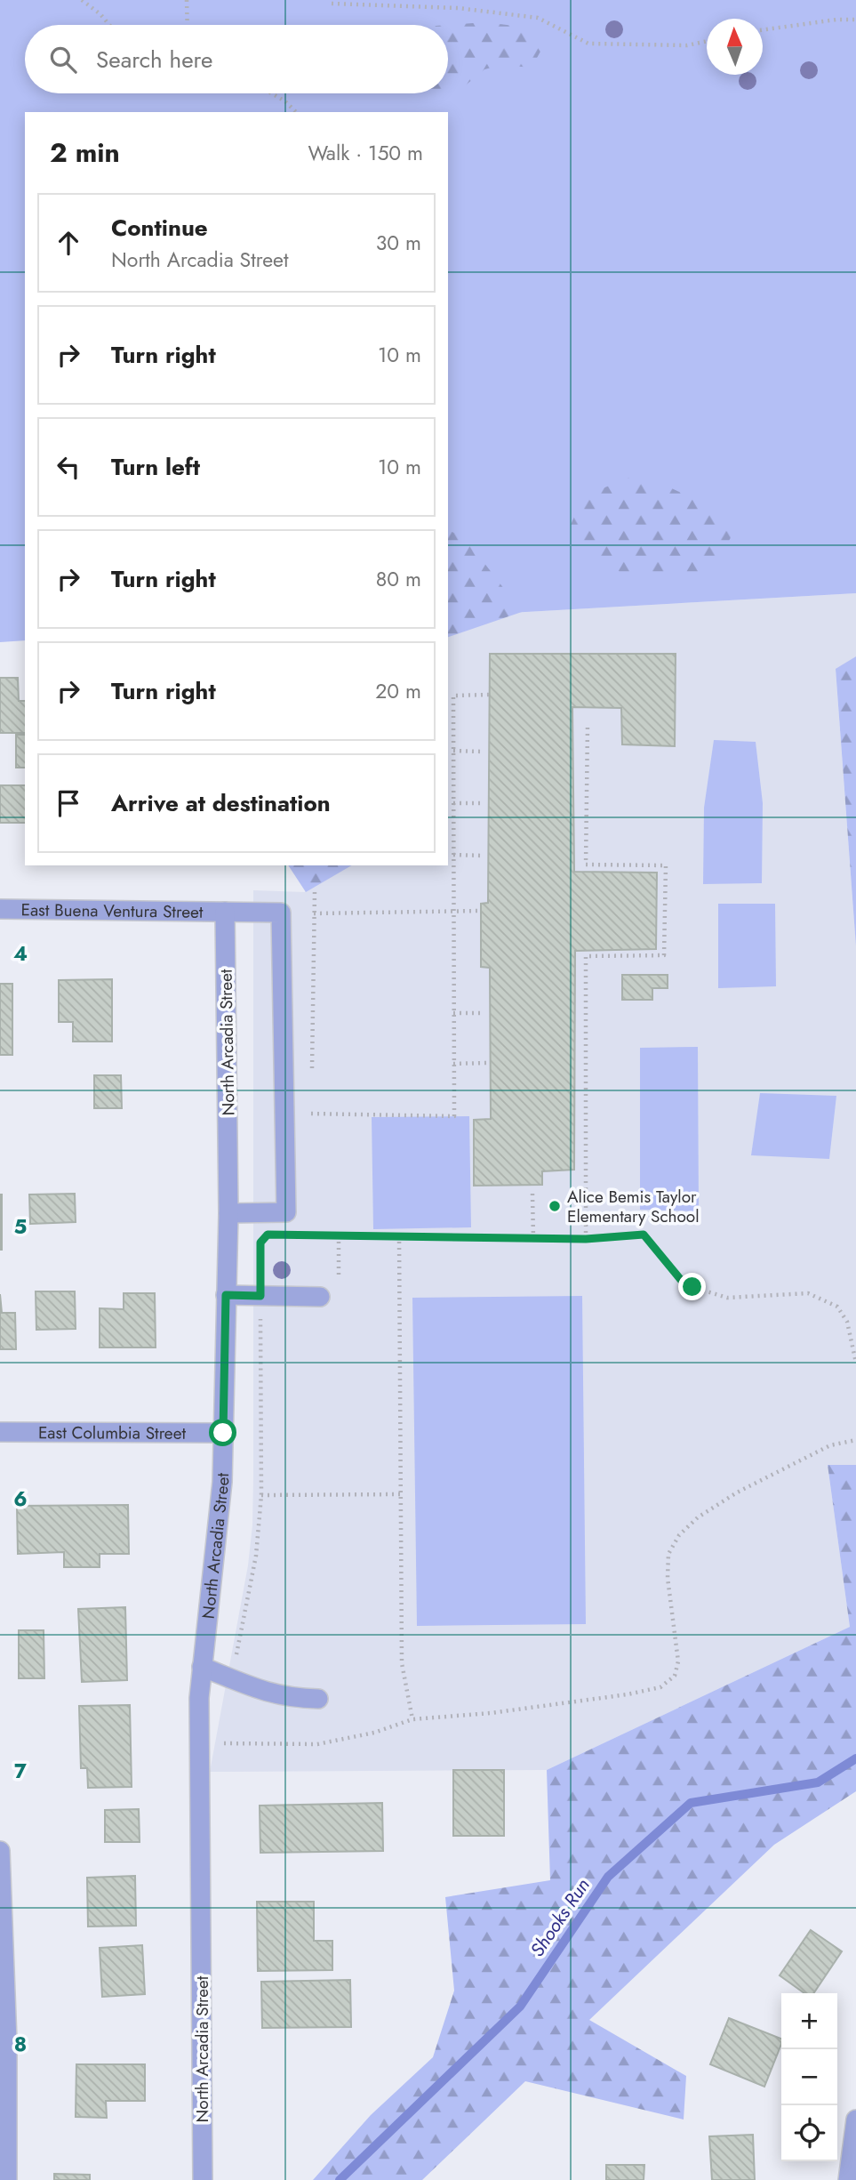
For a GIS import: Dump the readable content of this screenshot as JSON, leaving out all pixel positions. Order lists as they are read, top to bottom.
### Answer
{
  "streets": {
    "street": ["East Buena Ventura Street", "North Arcadia Street", "East Columbia Street"]
  },
  "crossings": [
    ["East Buena Ventura Street", "North Arcadia Street"],
    ["North Arcadia Street", "East Columbia Street"]
  ],
  "water": ["Shooks Run"],
  "places": ["Alice Bemis Taylor Elementary School"],
  "north": "top",
  "page": {
    "search": "Search here",
    "heading": ["2 min", "Walk · 150 m"],
    "list": [
      ["Continue", "North Arcadia Street", "30 m"],
      ["Turn right", "10 m"],
      ["Turn left", "10 m"],
      ["Turn right", "80 m"],
      ["Turn right", "20 m"],
      "Arrive at destination"
    ],
    "map_buttons": ["+", "−"]
  },
  "grid": {
    "rows": [
      "4",
      "5",
      "6",
      "7",
      "8"
    ]
  }
}
